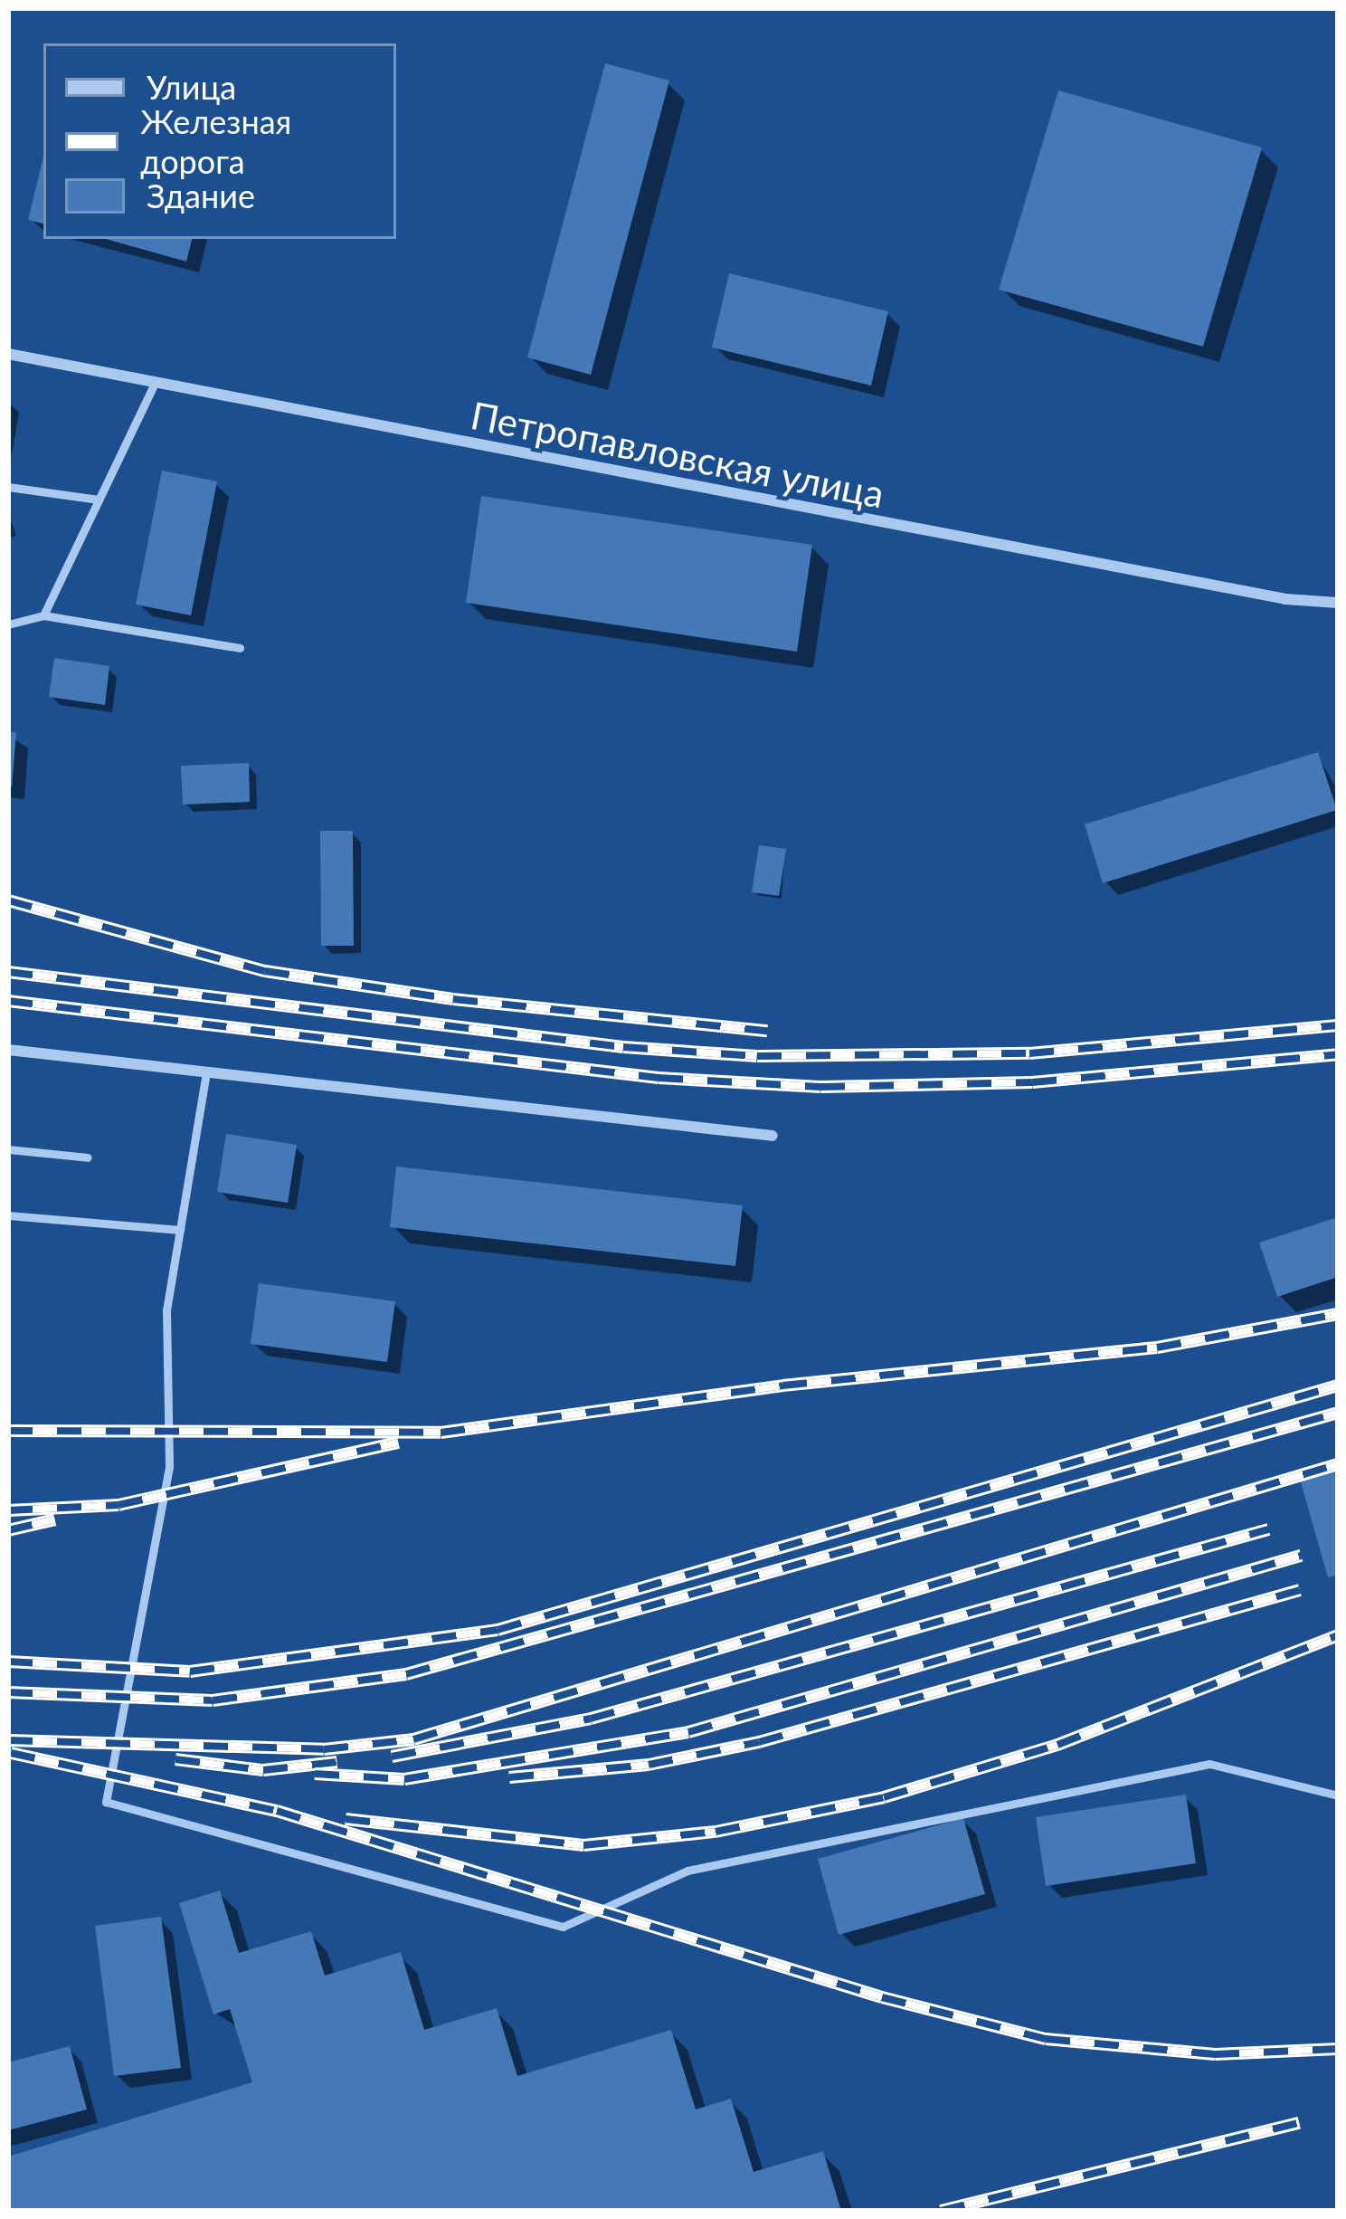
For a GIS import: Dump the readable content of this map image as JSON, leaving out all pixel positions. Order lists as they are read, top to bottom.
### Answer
{
  "streets": {
    "street": ["Петропавловская улица"]
  },
  "legend": ["Улица", "Железная дорога", "Здание"]
}
